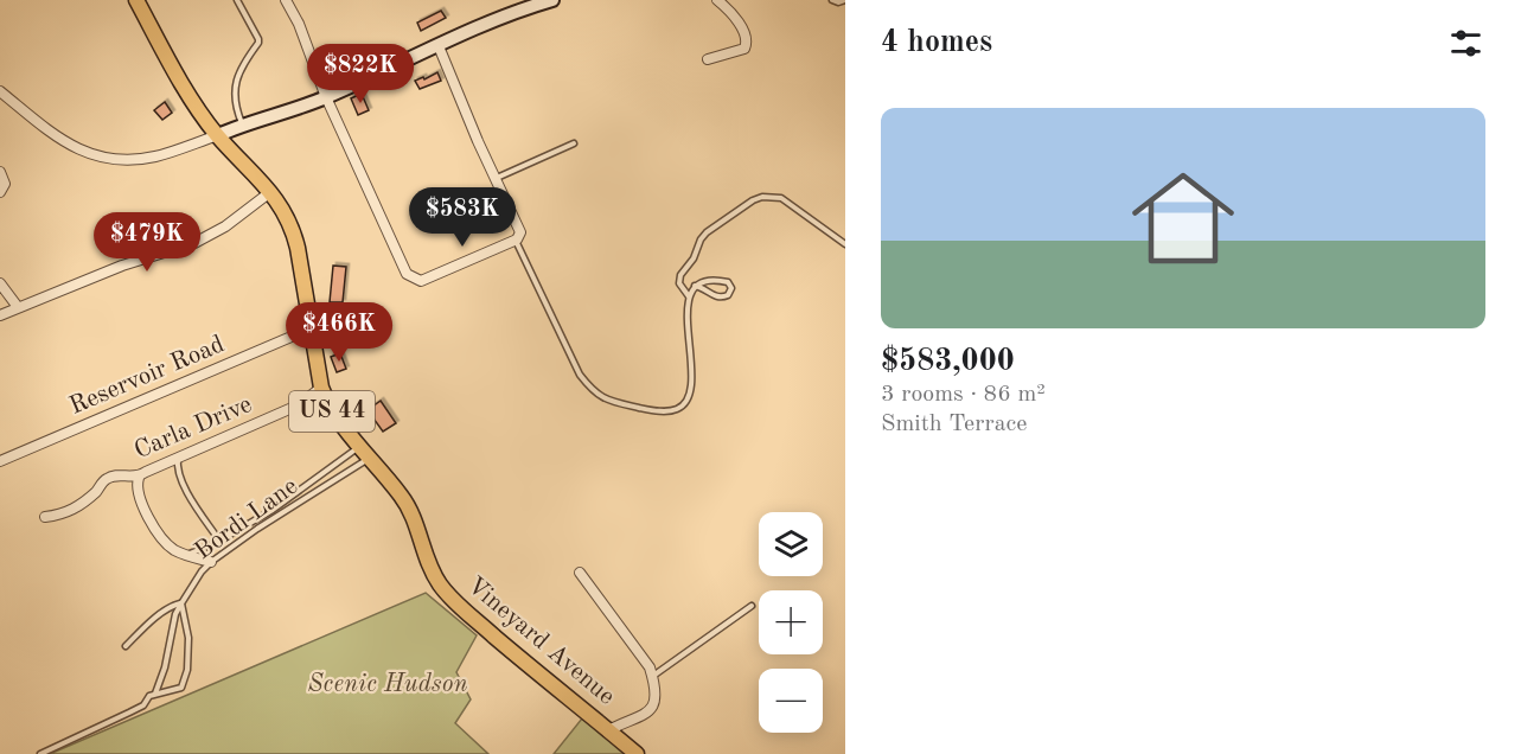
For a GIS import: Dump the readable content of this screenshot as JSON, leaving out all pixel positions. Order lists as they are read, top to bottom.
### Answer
{
  "streets": {
    "main road": ["US 44", "Vineyard Avenue"],
    "street": ["Reservoir Road", "Carla Drive"],
    "lane": ["Bordi Lane"]
  },
  "crossings": [
    ["Reservoir Road", "Vineyard Avenue"],
    ["Carla Drive", "Vineyard Avenue"],
    ["Bordi Lane", "Vineyard Avenue"]
  ],
  "parks": ["Scenic Hudson"],
  "page": {
    "heading": "4 homes",
    "price": [
      "$822K",
      "$583K",
      "$479K",
      "$466K"
    ],
    "list": [
      {
        "name": "$583,000",
        "note": "3 rooms · 86 m² · Smith Terrace"
      }
    ],
    "map_buttons": ["+", "−"]
  }
}
